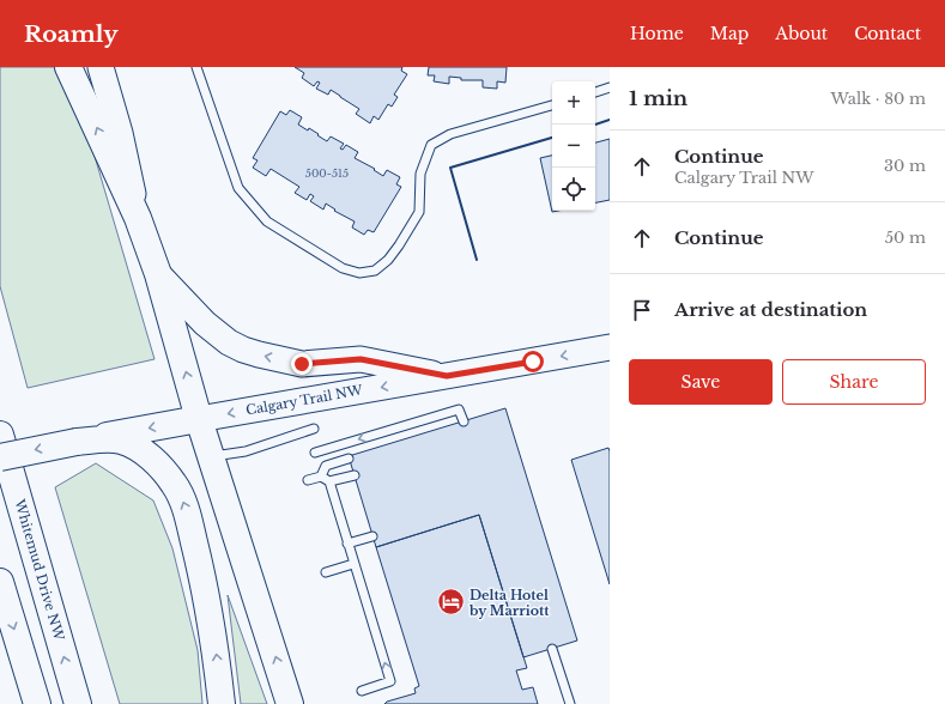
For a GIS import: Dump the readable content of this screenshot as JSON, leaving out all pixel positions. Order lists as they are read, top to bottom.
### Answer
{
  "streets": {
    "highway": ["Calgary Trail NW", "Whitemud Drive NW"]
  },
  "one_way": ["Calgary Trail NW"],
  "places": {
    "hotel": ["Delta Hotel by Marriott"]
  },
  "house_numbers": ["500-515"],
  "page": {
    "header": "Roamly",
    "nav": [
      "Home",
      "Map",
      "About",
      "Contact"
    ],
    "heading": ["1 min", "Walk · 80 m"],
    "map_buttons": ["+", "−"],
    "list": [
      ["Continue", "Calgary Trail NW", "30 m"],
      ["Continue", "50 m"],
      "Arrive at destination"
    ],
    "buttons": ["Save", "Share"]
  }
}
